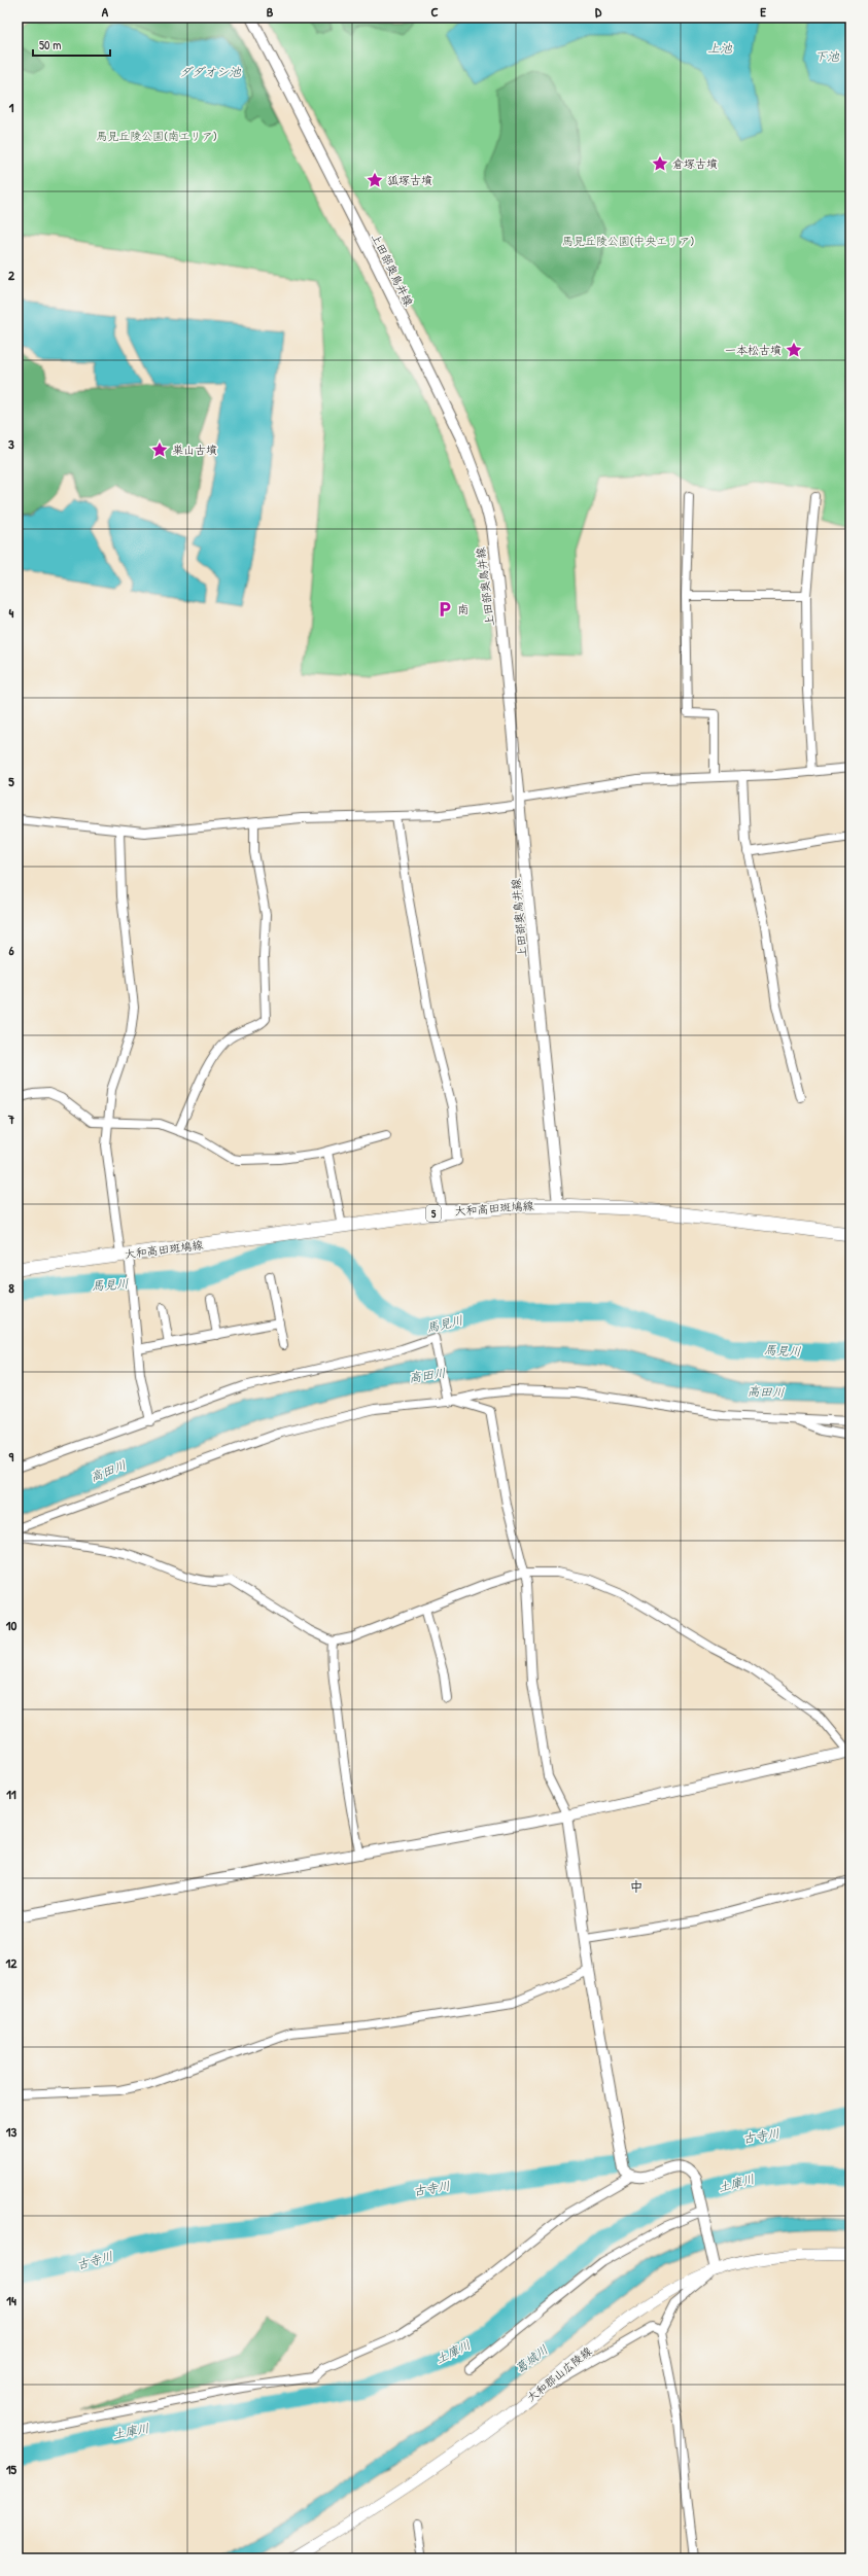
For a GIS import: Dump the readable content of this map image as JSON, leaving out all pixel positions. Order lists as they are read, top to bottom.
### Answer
{
  "streets": {
    "main road": ["大和高田斑鳩線", "5", "大和郡山広陵線"],
    "street": ["上田部奥鳥井線"]
  },
  "crossings": [
    ["上田部奥鳥井線", "大和高田斑鳩線"]
  ],
  "districts": ["中"],
  "water": [
    "上池",
    "下池",
    "ダダオシ池",
    "馬見川",
    "高田川",
    "古寺川",
    "土庫川",
    "葛城川"
  ],
  "parks": ["馬見丘陵公園(南エリア)", "馬見丘陵公園(中央エリア)"],
  "places": {
    "place": [
      "倉塚古墳",
      "狐塚古墳",
      "一本松古墳",
      "巣山古墳"
    ],
    "parking": ["南"]
  },
  "scale_bar": "50 m",
  "grid": {
    "columns": [
      "A",
      "B",
      "C",
      "D",
      "E"
    ],
    "rows": [
      "1",
      "2",
      "3",
      "4",
      "5",
      "6",
      "7",
      "8",
      "9",
      "10",
      "11",
      "12",
      "13",
      "14",
      "15"
    ]
  }
}
